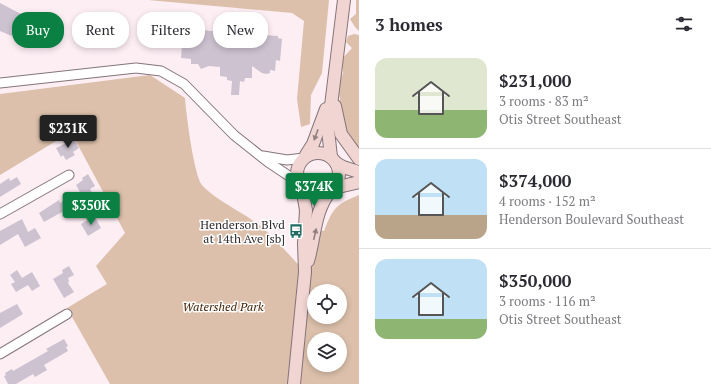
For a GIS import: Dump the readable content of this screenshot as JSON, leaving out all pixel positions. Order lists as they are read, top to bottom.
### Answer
{
  "parks": ["Watershed Park"],
  "places": {
    "bus stop": ["Henderson Blvd at 14th Ave [sb]"]
  },
  "page": {
    "heading": "3 homes",
    "chip": [
      "Buy",
      "Rent",
      "Filters",
      "New"
    ],
    "list": [
      {
        "name": "$231,000",
        "note": "3 rooms · 83 m² · Otis Street Southeast"
      },
      {
        "name": "$374,000",
        "note": "4 rooms · 152 m² · Henderson Boulevard Southeast"
      },
      {
        "name": "$350,000",
        "note": "3 rooms · 116 m² · Otis Street Southeast"
      }
    ],
    "price": ["$231K", "$374K", "$350K"]
  }
}
